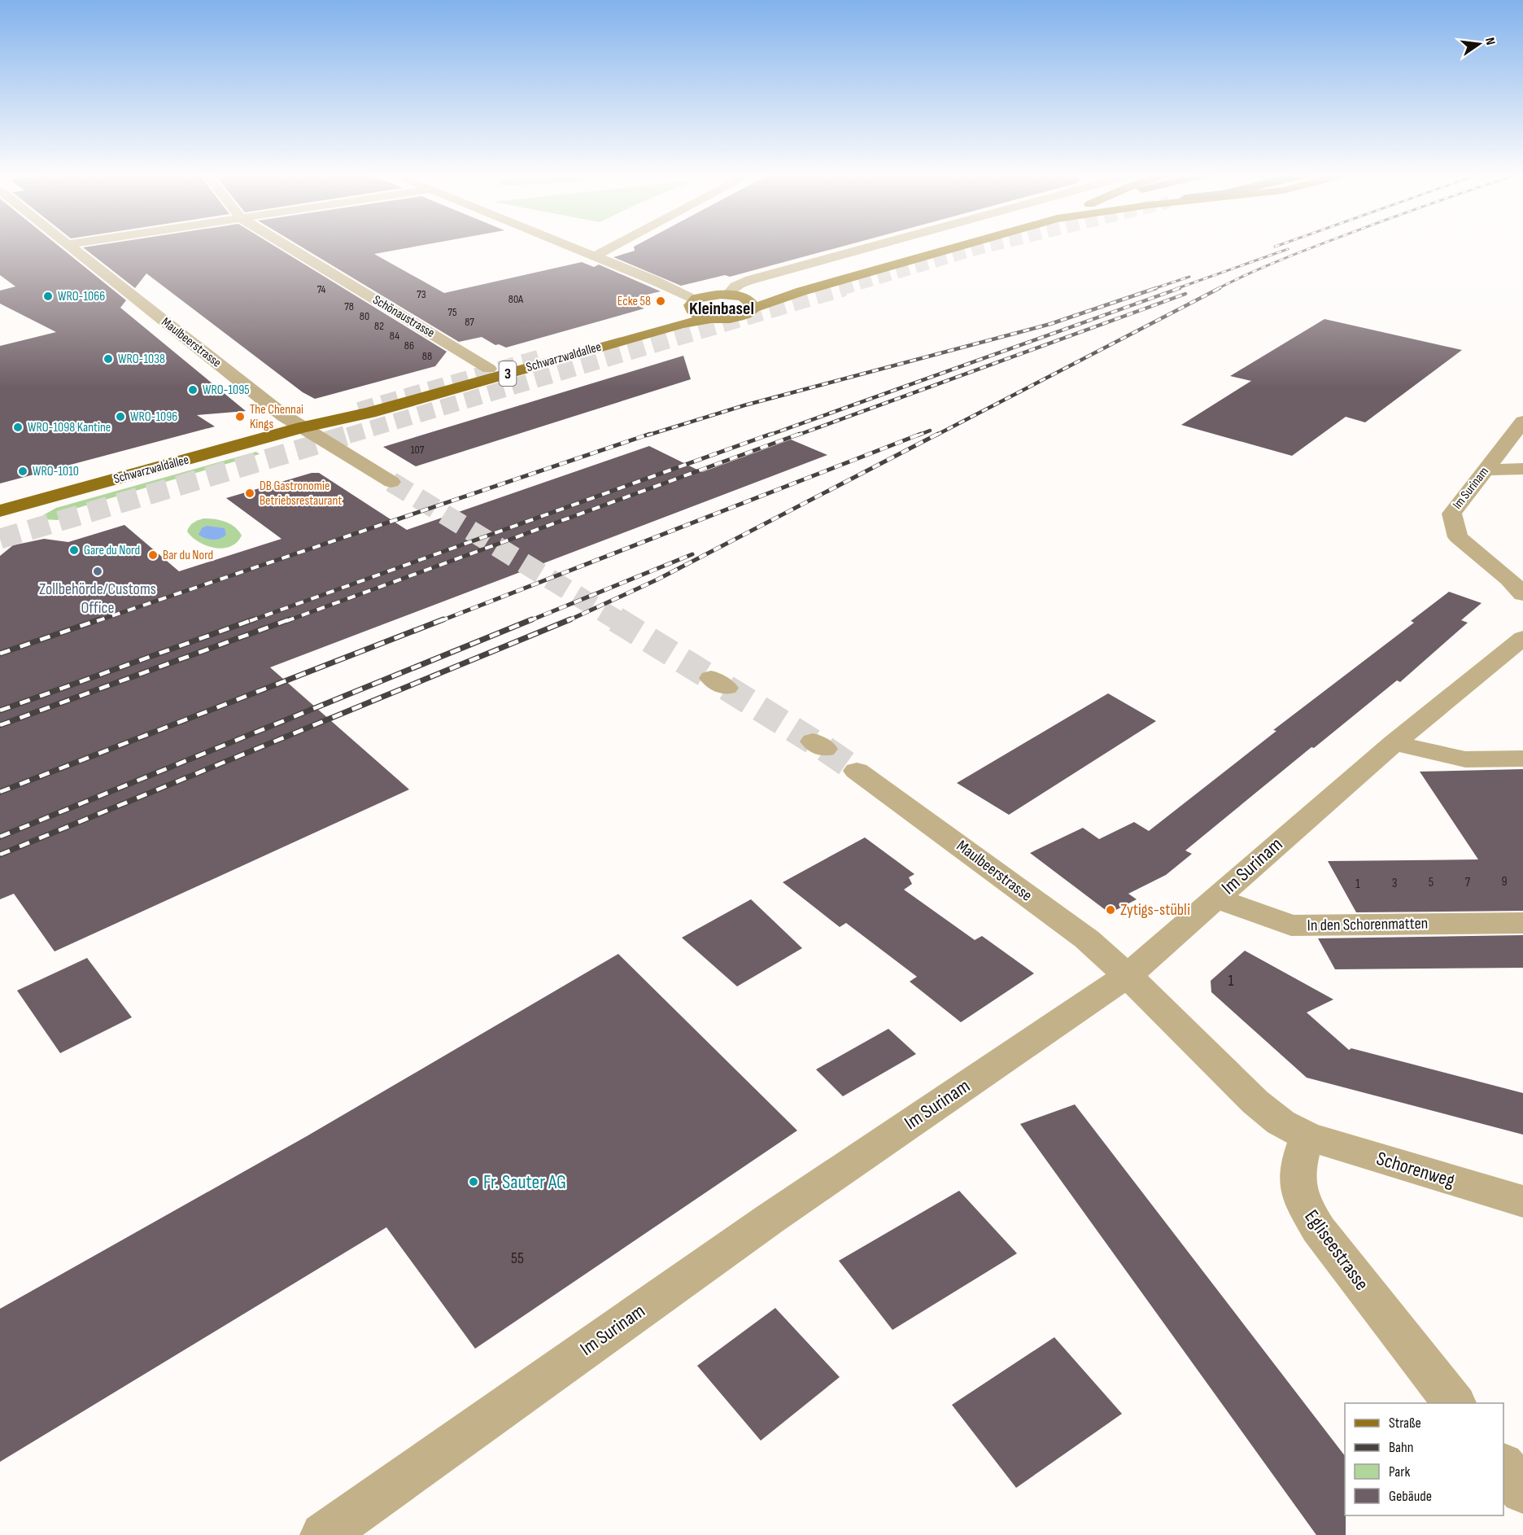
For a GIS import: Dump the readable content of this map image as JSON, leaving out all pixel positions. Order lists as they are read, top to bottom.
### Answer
{
  "streets": {
    "main road": ["Schwarzwaldallee", "3"],
    "street": [
      "Schönaustrasse",
      "Maulbeerstrasse",
      "Im Surinam",
      "In den Schorenmatten",
      "Schorenweg",
      "Egliseestrasse"
    ]
  },
  "crossings": [
    ["Schönaustrasse", "Schwarzwaldallee"],
    ["Maulbeerstrasse", "Schwarzwaldallee"],
    ["Maulbeerstrasse", "Im Surinam"],
    ["Schwarzwaldallee", "3"],
    ["Im Surinam", "In den Schorenmatten"],
    ["Schorenweg", "Egliseestrasse"]
  ],
  "districts": ["Kleinbasel"],
  "places": [
    "WRO-1066",
    "Ecke 58",
    "WRO-1038",
    "WRO-1095",
    "WRO-1096",
    "The Chennai Kings",
    "WRO-1098 Kantine",
    "WRO-1010",
    "DB Gastronomie Betriebsrestaurant",
    "Gare du Nord",
    "Bar du Nord",
    "Zollbehörde/Customs Office",
    "Zytigs-stübli",
    "Fr. Sauter AG"
  ],
  "house_numbers": [
    "74",
    "73",
    "80A",
    "78",
    "75",
    "80",
    "87",
    "82",
    "84",
    "86",
    "88",
    "107",
    "9",
    "5",
    "7",
    "3",
    "1",
    "1",
    "55"
  ],
  "legend": [
    "Straße",
    "Bahn",
    "Park",
    "Gebäude"
  ],
  "north": "right"
}
